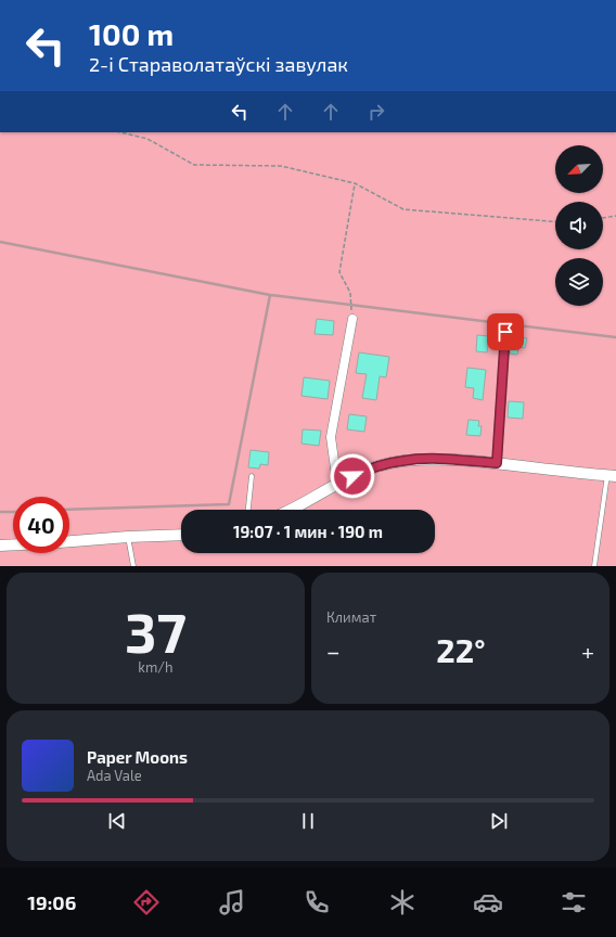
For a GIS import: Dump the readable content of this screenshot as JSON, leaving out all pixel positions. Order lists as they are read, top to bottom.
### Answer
{
  "north": "bottom left",
  "page": {
    "turn": ["100 m", "2-і Стараволатаўскі завулак"],
    "limit": "40",
    "trip": "19:07 · 1 мин · 190 m",
    "tile": [
      ["37", "km/h"],
      "Климат"
    ],
    "heat": ["−", "22°", "+"],
    "song": ["Paper Moons", "Ada Vale"],
    "tabs": "19:06"
  }
}
